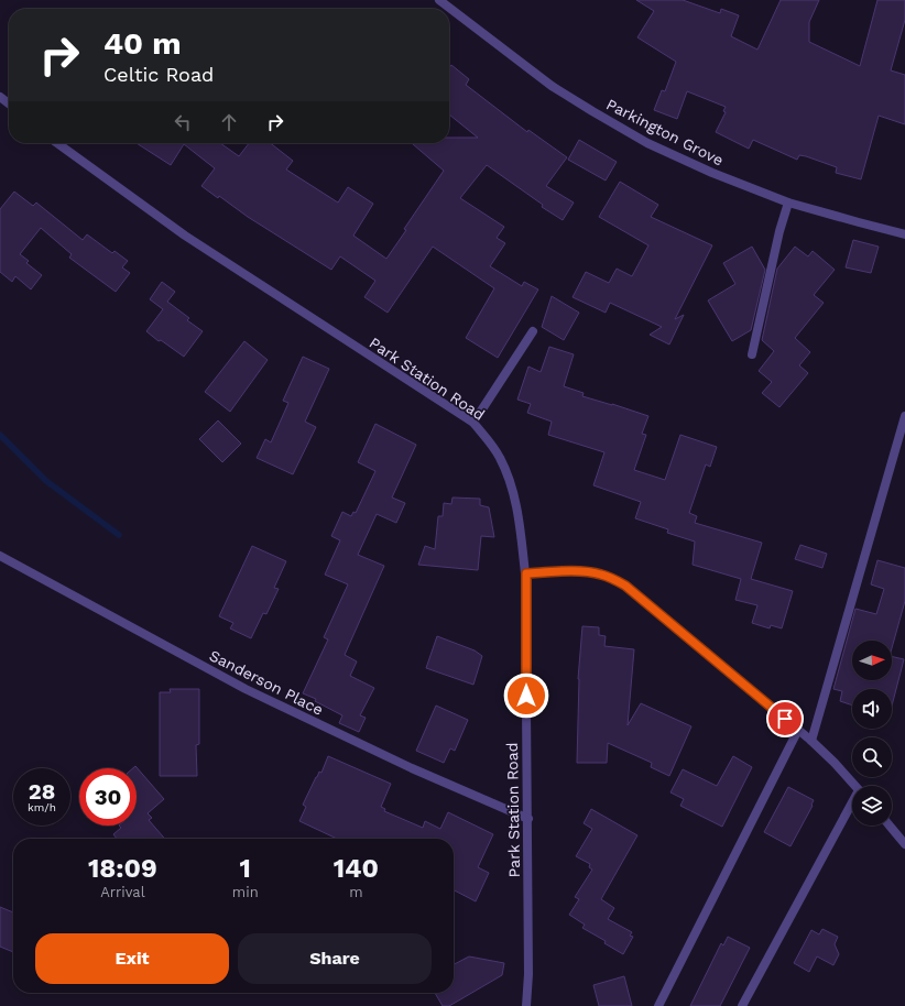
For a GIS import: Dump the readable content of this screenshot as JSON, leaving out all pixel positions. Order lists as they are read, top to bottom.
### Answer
{
  "streets": {
    "street": ["Parkington Grove", "Park Station Road", "Sanderson Place"]
  },
  "crossings": [
    ["Park Station Road", "Sanderson Place"]
  ],
  "north": "right",
  "page": {
    "turn": ["40 m", "Celtic Road"],
    "speed": "28 km/h",
    "limit": "30",
    "eta": [
      "18:09",
      "Arrival",
      "1",
      "min",
      "140",
      "m"
    ],
    "buttons": ["Exit", "Share"]
  }
}
